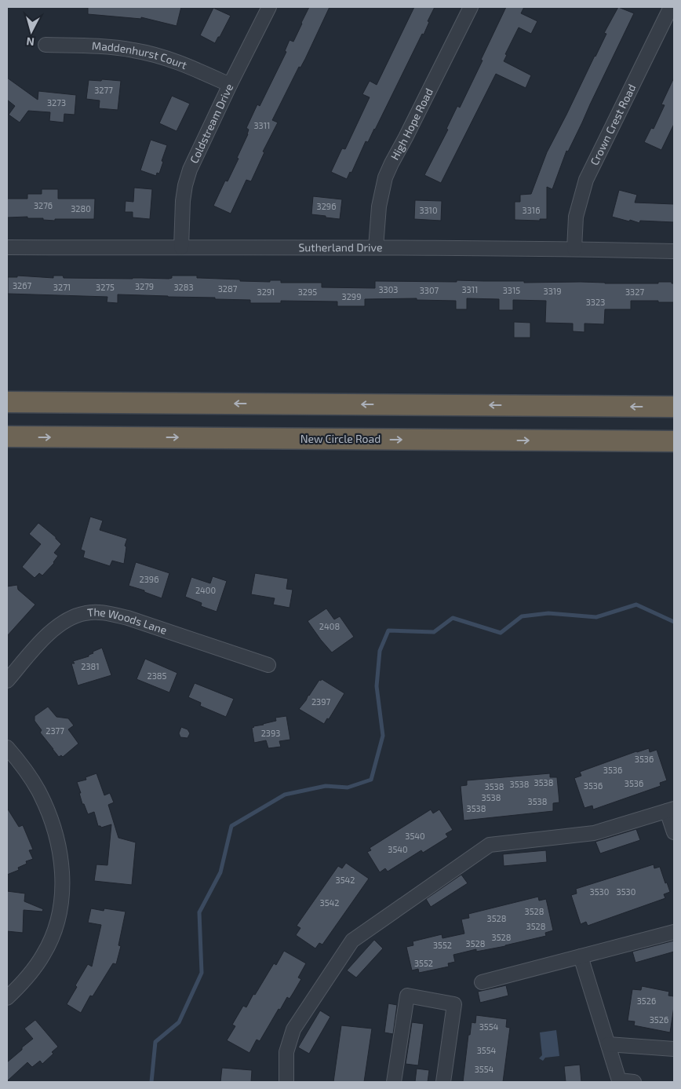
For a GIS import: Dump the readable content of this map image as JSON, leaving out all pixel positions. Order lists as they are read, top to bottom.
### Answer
{
  "streets": {
    "highway": ["New Circle Road"],
    "street": [
      "Maddenhurst Court",
      "Coldstream Drive",
      "High Hope Road",
      "Crown Crest Road",
      "Sutherland Drive",
      "The Woods Lane"
    ]
  },
  "crossings": [
    ["Maddenhurst Court", "Coldstream Drive"],
    ["Coldstream Drive", "Sutherland Drive"],
    ["High Hope Road", "Sutherland Drive"],
    ["Crown Crest Road", "Sutherland Drive"]
  ],
  "house_numbers": [
    "3277",
    "3273",
    "3311",
    "3276",
    "3296",
    "3280",
    "3310",
    "3316",
    "3267",
    "3279",
    "3271",
    "3275",
    "3283",
    "3287",
    "3303",
    "3311",
    "3307",
    "3315",
    "3319",
    "3291",
    "3295",
    "3327",
    "3299",
    "3323",
    "2396",
    "2400",
    "2408",
    "2381",
    "2385",
    "2397",
    "2377",
    "2393",
    "3536",
    "3536",
    "3538",
    "3536",
    "3538",
    "3536",
    "3538",
    "3538",
    "3538",
    "3538",
    "3540",
    "3540",
    "3542",
    "3530",
    "3530",
    "3542",
    "3528",
    "3528",
    "3528",
    "3528",
    "3528",
    "3552",
    "3552",
    "3526",
    "3526",
    "3554",
    "3554",
    "3554"
  ],
  "north": "bottom"
}
